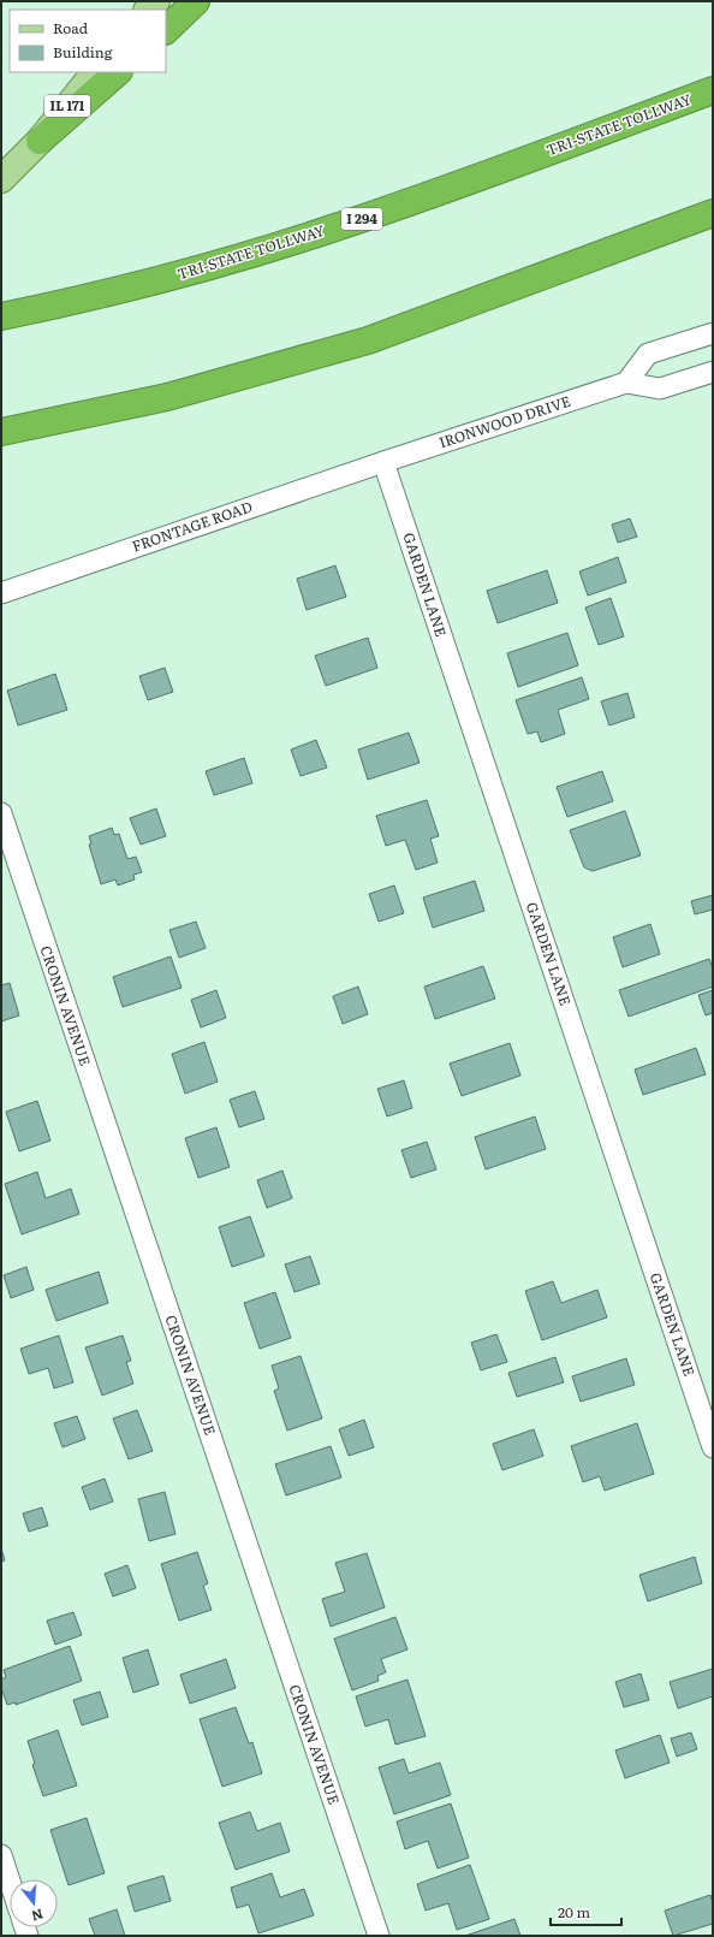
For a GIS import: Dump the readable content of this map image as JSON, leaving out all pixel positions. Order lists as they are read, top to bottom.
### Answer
{
  "streets": {
    "highway": ["TRI-STATE TOLLWAY", "I 294"],
    "main road": ["IL 171"],
    "street": [
      "IRONWOOD DRIVE",
      "FRONTAGE ROAD",
      "GARDEN LANE",
      "CRONIN AVENUE"
    ]
  },
  "crossings": [
    ["IRONWOOD DRIVE", "FRONTAGE ROAD"],
    ["IRONWOOD DRIVE", "GARDEN LANE"],
    ["FRONTAGE ROAD", "GARDEN LANE"]
  ],
  "legend": ["Road", "Building"],
  "scale_bar": "20 m",
  "north": "bottom"
}
